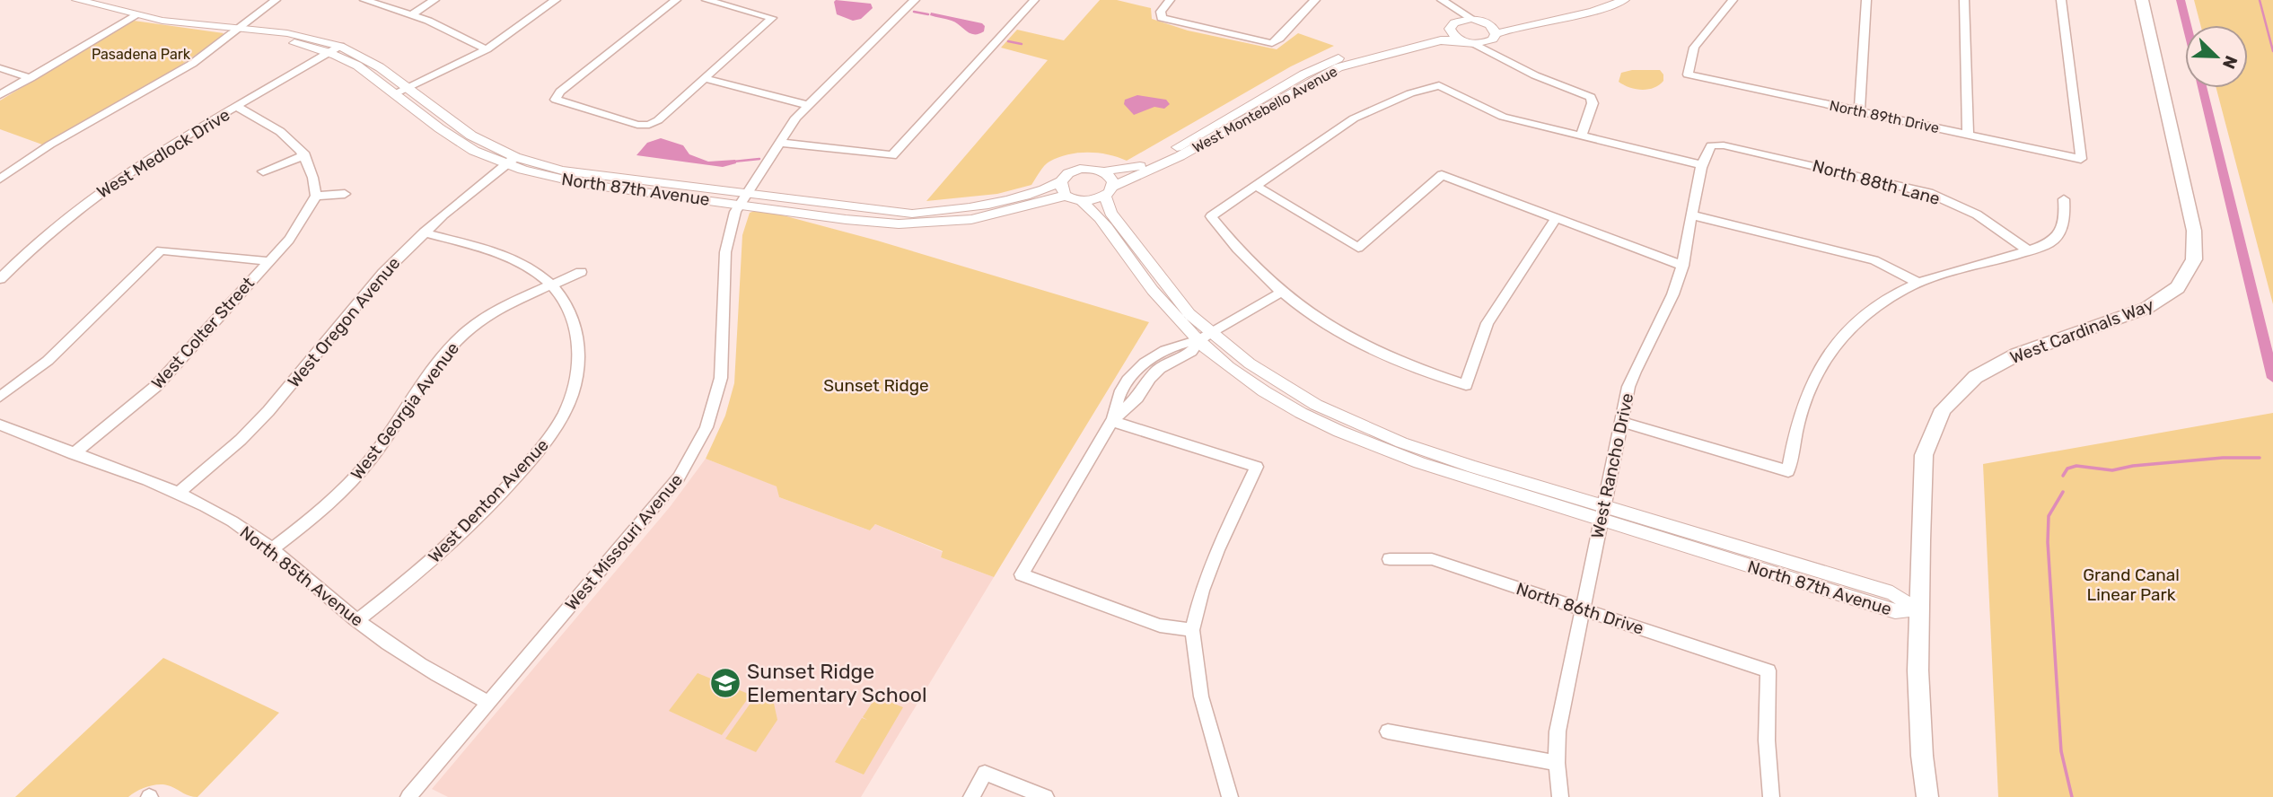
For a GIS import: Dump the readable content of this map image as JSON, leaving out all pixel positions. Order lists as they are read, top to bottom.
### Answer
{
  "streets": {
    "main road": ["West Cardinals Way"],
    "street": [
      "West Montebello Avenue",
      "North 89th Drive",
      "West Medlock Drive",
      "North 88th Lane",
      "North 87th Avenue",
      "West Oregon Avenue",
      "West Colter Street",
      "West Georgia Avenue",
      "West Rancho Drive",
      "West Denton Avenue",
      "West Missouri Avenue",
      "North 85th Avenue",
      "North 86th Drive"
    ]
  },
  "crossings": [
    ["West Montebello Avenue", "North 87th Avenue"],
    ["West Medlock Drive", "North 87th Avenue"],
    ["North 88th Lane", "West Rancho Drive"],
    ["North 87th Avenue", "West Oregon Avenue"],
    ["North 87th Avenue", "West Cardinals Way"],
    ["North 87th Avenue", "West Rancho Drive"],
    ["North 87th Avenue", "West Missouri Avenue"],
    ["West Oregon Avenue", "North 85th Avenue"],
    ["West Colter Street", "North 85th Avenue"],
    ["West Georgia Avenue", "West Denton Avenue"],
    ["West Georgia Avenue", "North 85th Avenue"],
    ["West Rancho Drive", "North 86th Drive"],
    ["West Denton Avenue", "North 85th Avenue"],
    ["West Missouri Avenue", "North 85th Avenue"]
  ],
  "parks": ["Pasadena Park", "Sunset Ridge", "Grand Canal Linear Park"],
  "places": {
    "school or university": ["Sunset Ridge Elementary School"]
  },
  "north": "bottom right"
}
